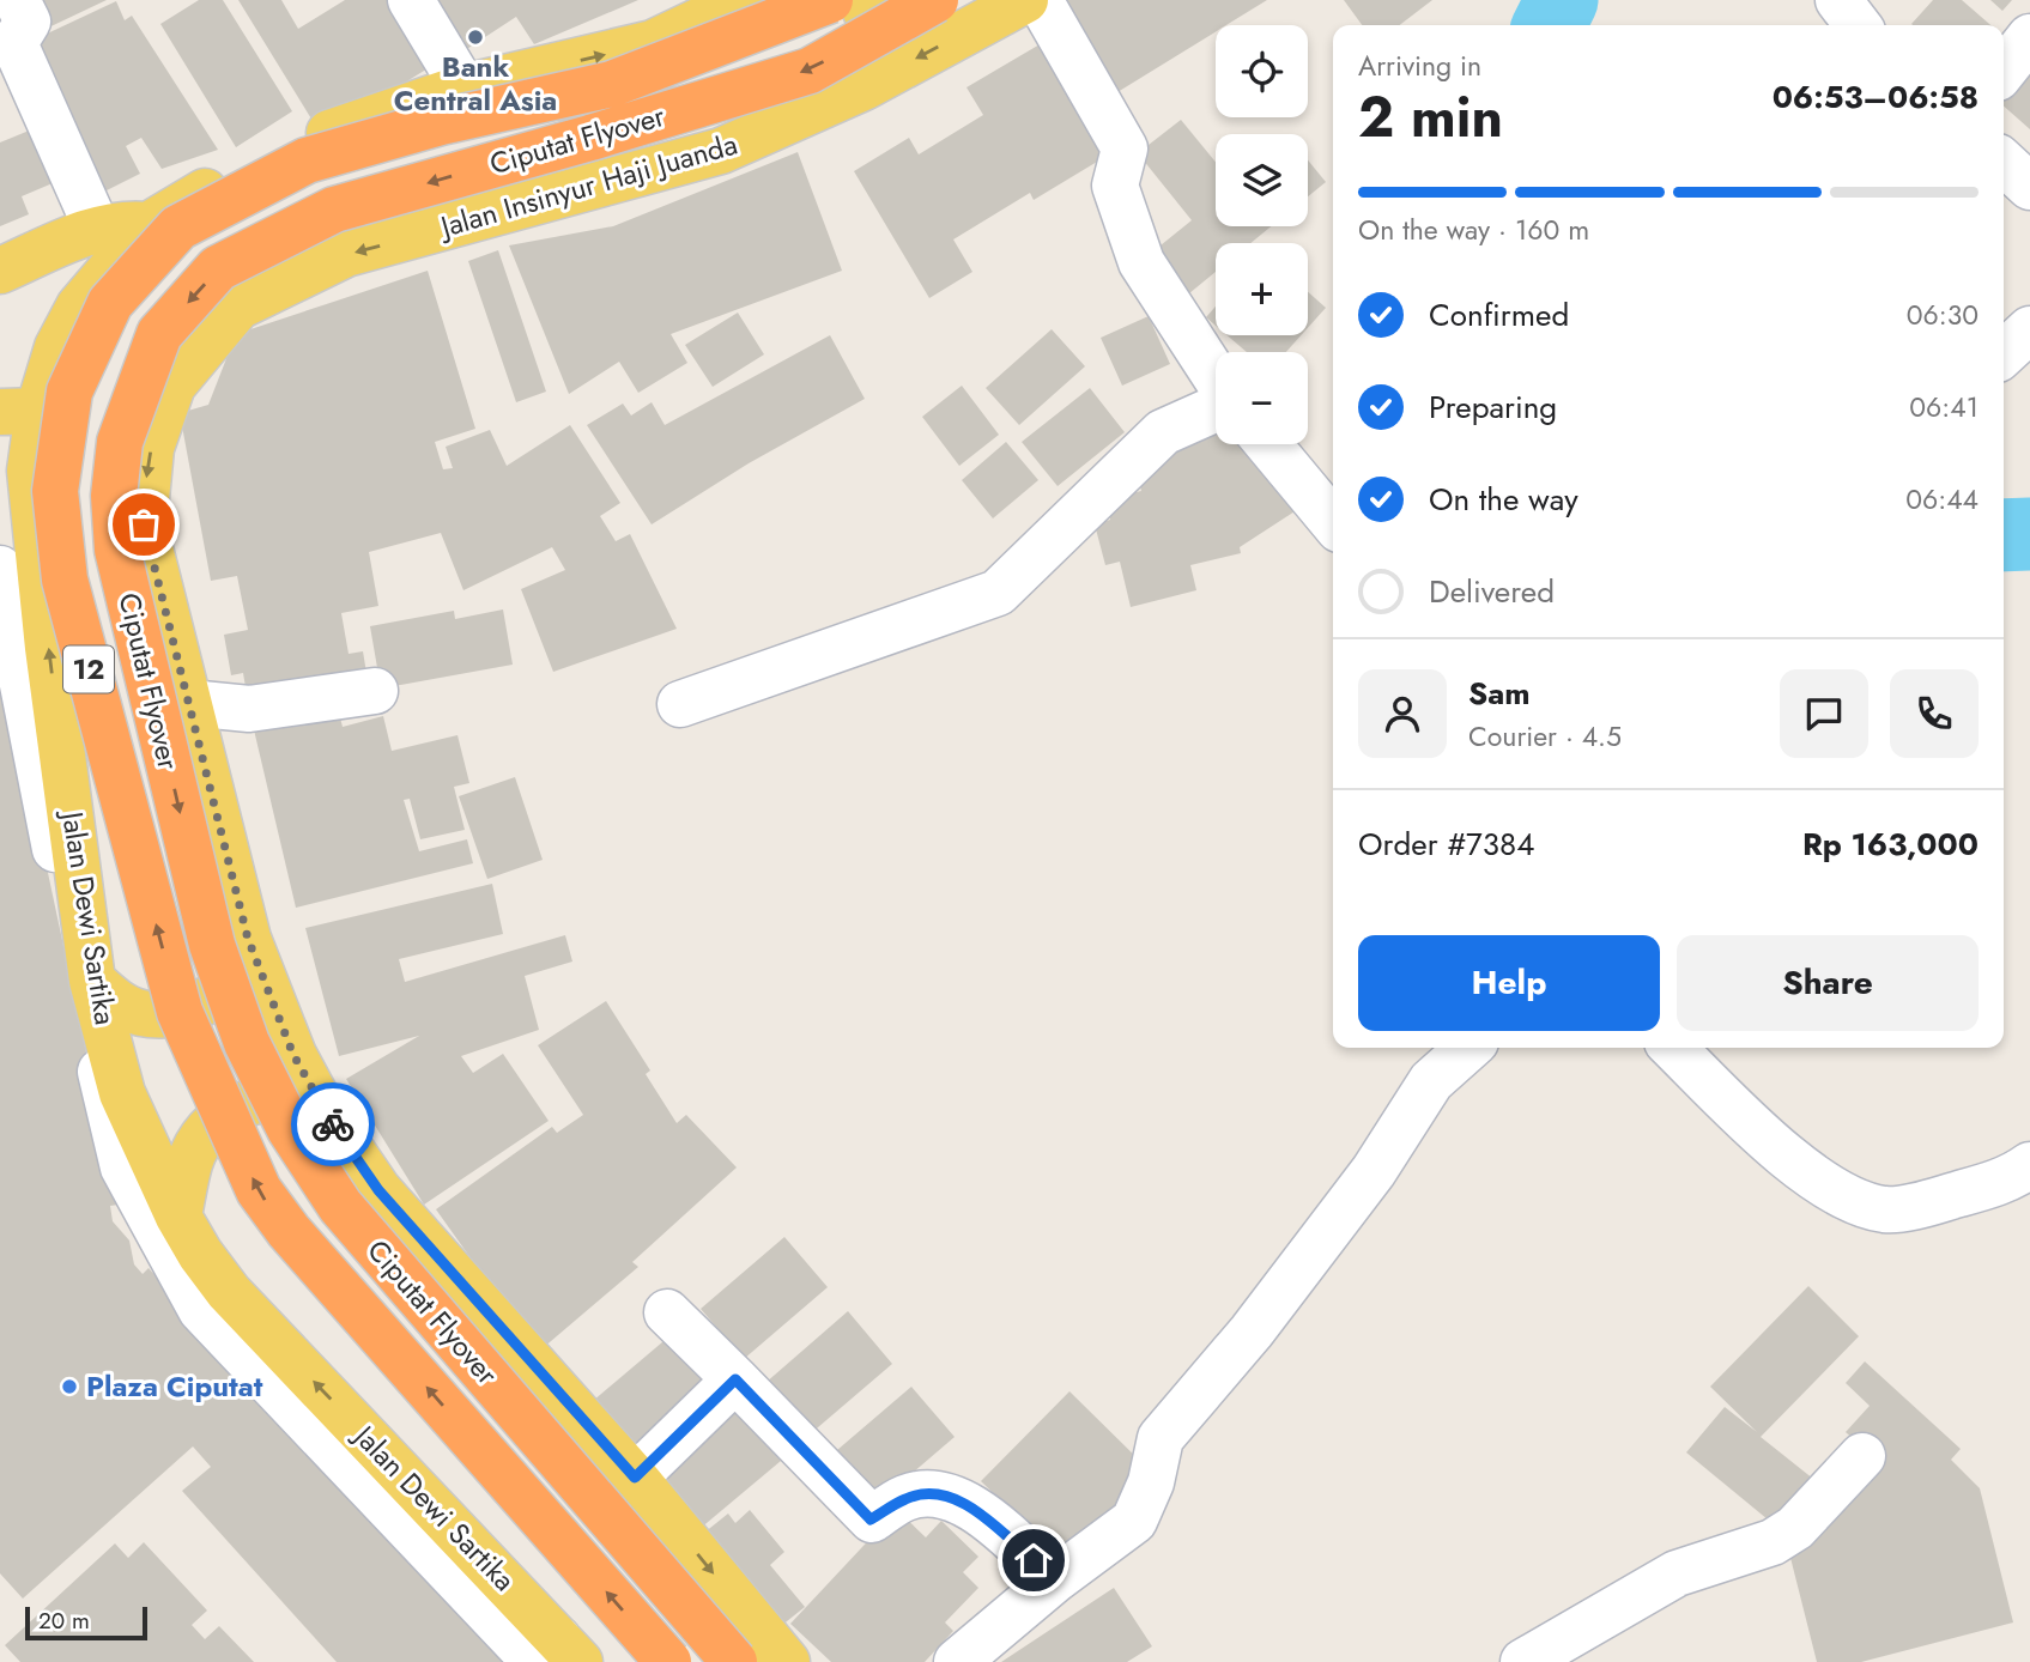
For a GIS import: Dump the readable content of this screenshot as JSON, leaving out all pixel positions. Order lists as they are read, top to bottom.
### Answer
{
  "streets": {
    "highway": ["Ciputat Flyover", "12"],
    "main road": ["Jalan Insinyur Haji Juanda", "Jalan Dewi Sartika"]
  },
  "places": ["Bank Central Asia", "Plaza Ciputat"],
  "scale_bar": "20 m",
  "page": {
    "map_buttons": ["+", "−"],
    "heading": ["2 min", "Arriving in", "06:53–06:58"],
    "panel": [
      "Sam",
      "Courier · 4.5",
      "Order #7384",
      "Rp 163,000"
    ],
    "bar": "On the way · 160 m",
    "list": [
      ["Confirmed", "06:30"],
      ["Preparing", "06:41"],
      ["On the way", "06:44"],
      "Delivered"
    ],
    "buttons": ["Help", "Share"],
    "scale": "20 m"
  }
}
